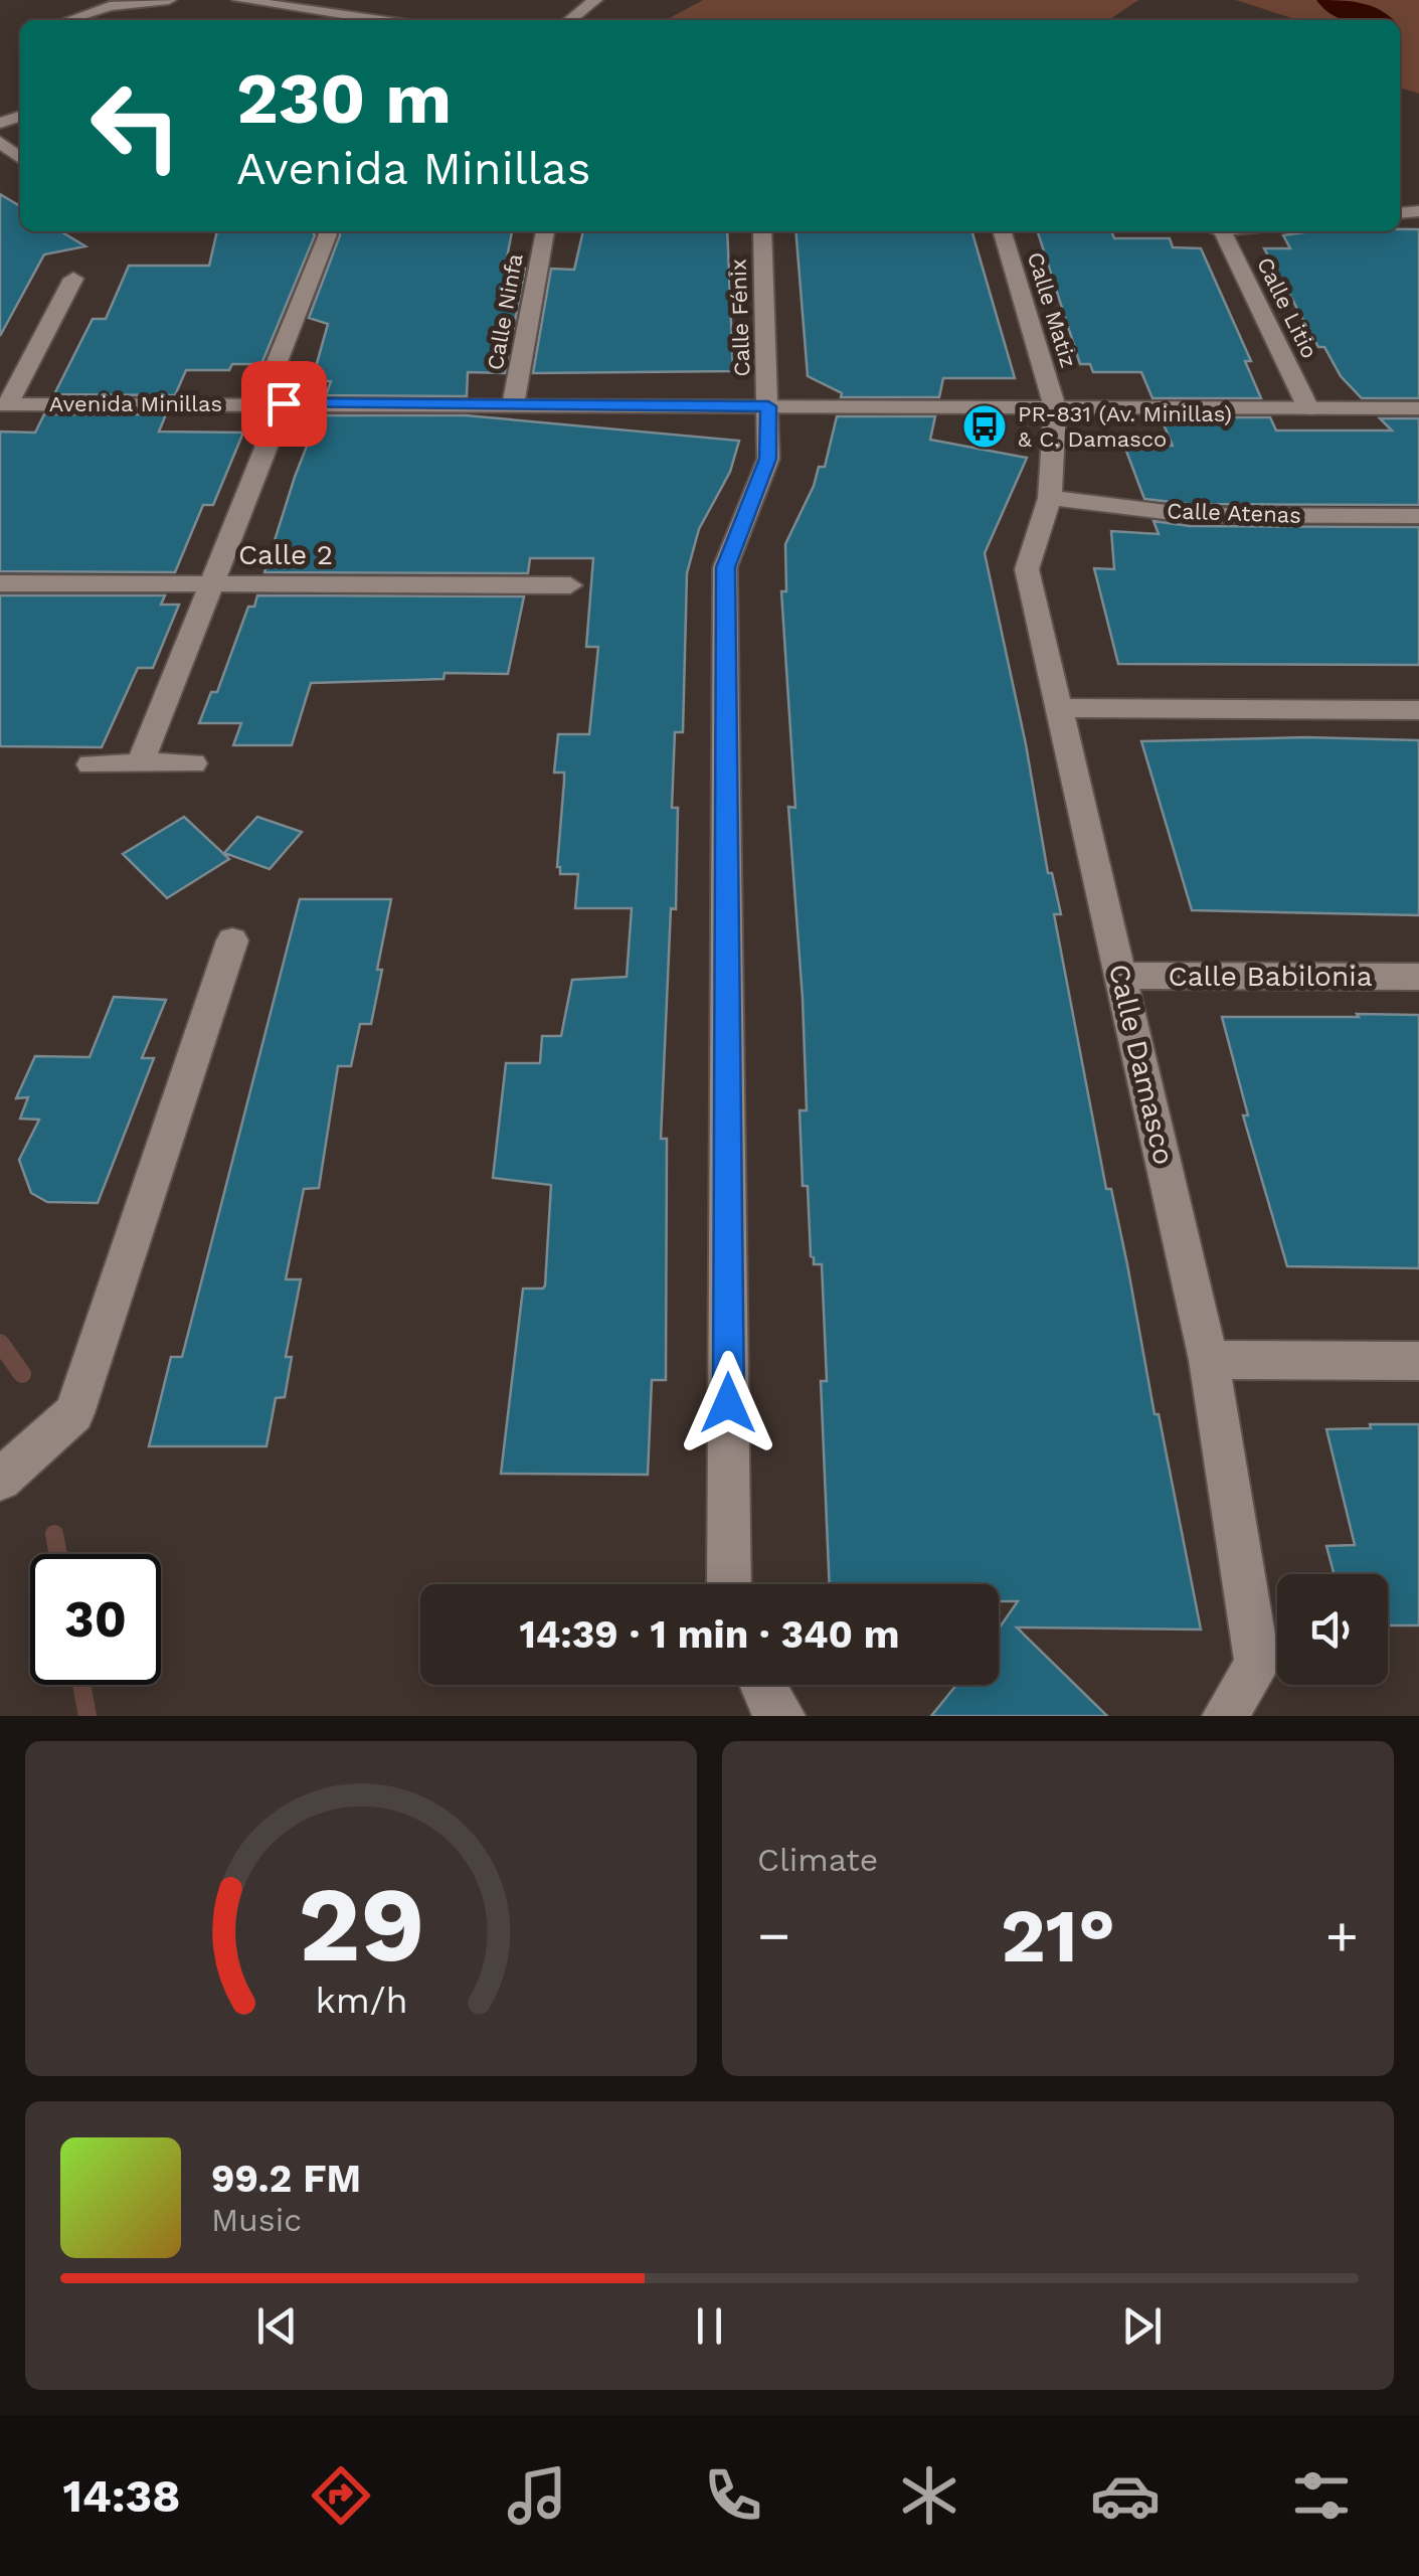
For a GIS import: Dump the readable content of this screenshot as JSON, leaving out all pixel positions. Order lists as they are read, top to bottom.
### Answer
{
  "streets": {
    "street": [
      "Calle Litio",
      "Calle Matiz",
      "Calle Ninfa",
      "Calle Fénix",
      "Avenida Minillas",
      "Calle Atenas",
      "Calle 2",
      "Calle Babilonia",
      "Calle Damasco"
    ]
  },
  "crossings": [
    ["Calle Litio", "Avenida Minillas"],
    ["Calle Matiz", "Avenida Minillas"],
    ["Calle Matiz", "Calle Damasco"],
    ["Calle Ninfa", "Avenida Minillas"],
    ["Calle Fénix", "Avenida Minillas"],
    ["Avenida Minillas", "Calle Damasco"],
    ["Calle Atenas", "Calle Damasco"],
    ["Calle Babilonia", "Calle Damasco"]
  ],
  "places": {
    "bus stop": ["PR-831 (Av. Minillas) & C. Damasco"]
  },
  "page": {
    "turn": ["230 m", "Avenida Minillas"],
    "limit": "30",
    "trip": "14:39 · 1 min · 340 m",
    "tile": "Climate",
    "heat": ["−", "21°", "+"],
    "song": ["99.2 FM", "Music"],
    "tabs": "14:38",
    "gauge": ["29", "km/h"]
  }
}
